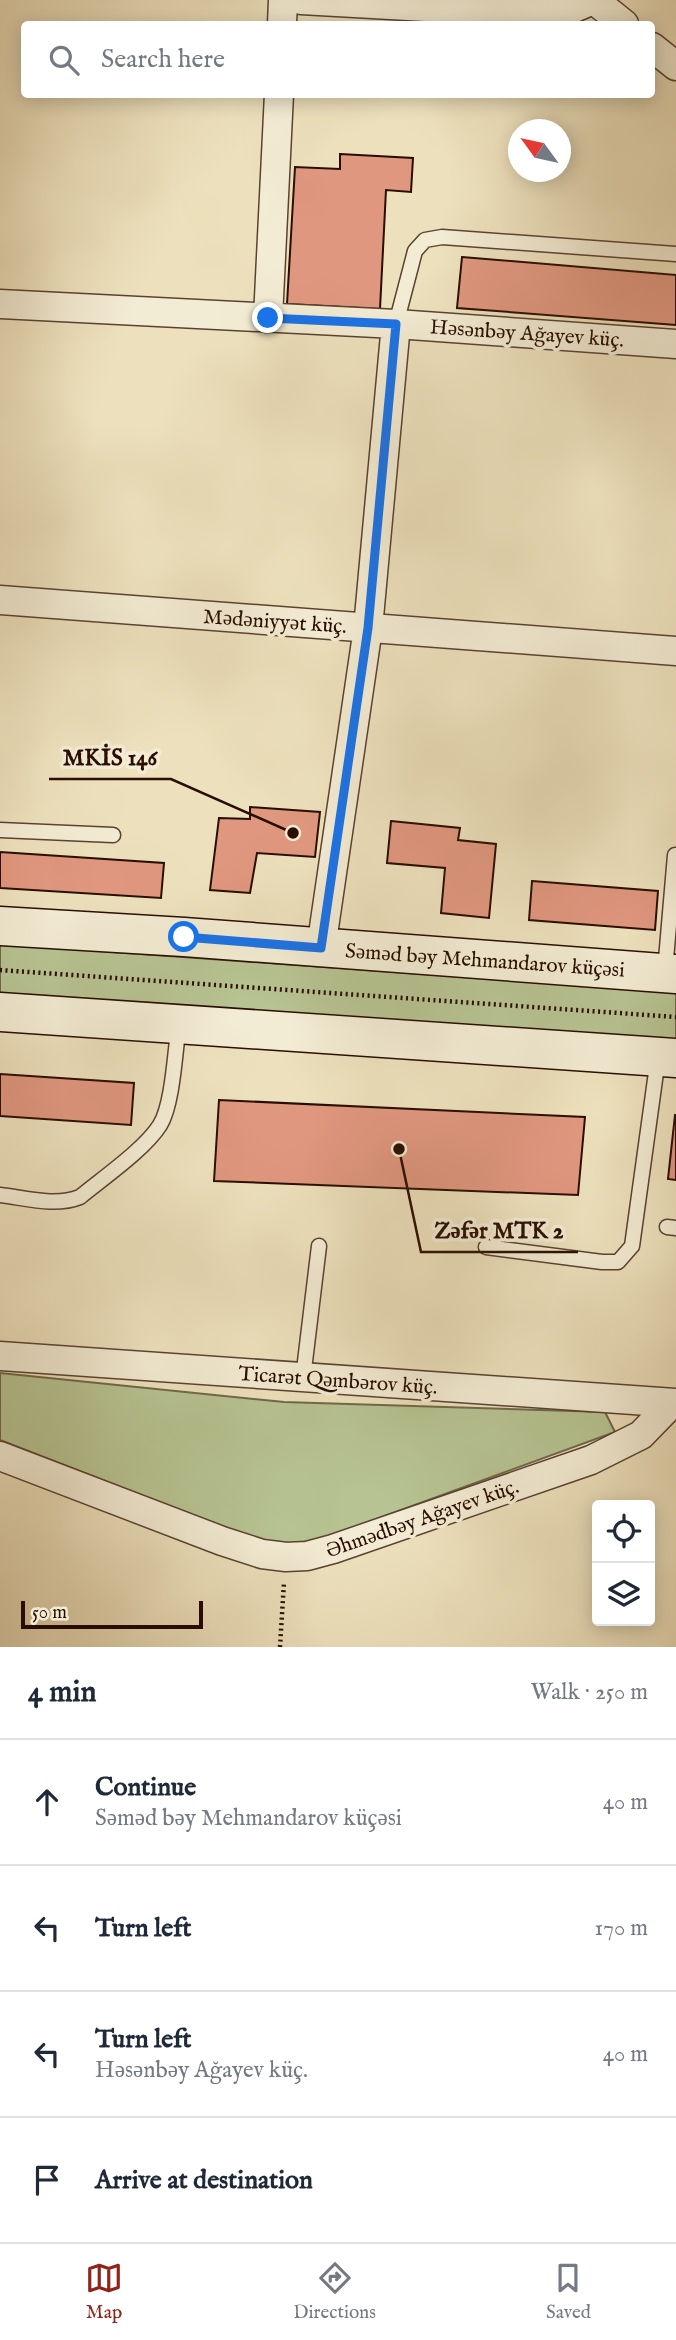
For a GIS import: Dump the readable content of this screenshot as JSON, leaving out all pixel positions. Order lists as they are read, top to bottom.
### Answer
{
  "streets": {
    "main road": ["Səməd bəy Mehmandarov küçəsi"],
    "street": [
      "Həsənbəy Ağayev küç.",
      "Mədəniyyət küç.",
      "Ticarət Qəmbərov küç.",
      "Əhmədbəy Ağayev küç."
    ]
  },
  "crossings": [
    ["Ticarət Qəmbərov küç.", "Əhmədbəy Ağayev küç."]
  ],
  "places": ["MKİS 146", "Zəfər MTK 2"],
  "scale_bar": "50 m",
  "north": "top left",
  "page": {
    "search": "Search here",
    "scale": "50 m",
    "heading": ["4 min", "Walk · 250 m"],
    "list": [
      ["Continue", "Səməd bəy Mehmandarov küçəsi", "40 m"],
      ["Turn left", "170 m"],
      ["Turn left", "Həsənbəy Ağayev küç.", "40 m"],
      "Arrive at destination"
    ],
    "nav": ["Map", "Directions", "Saved"]
  }
}
